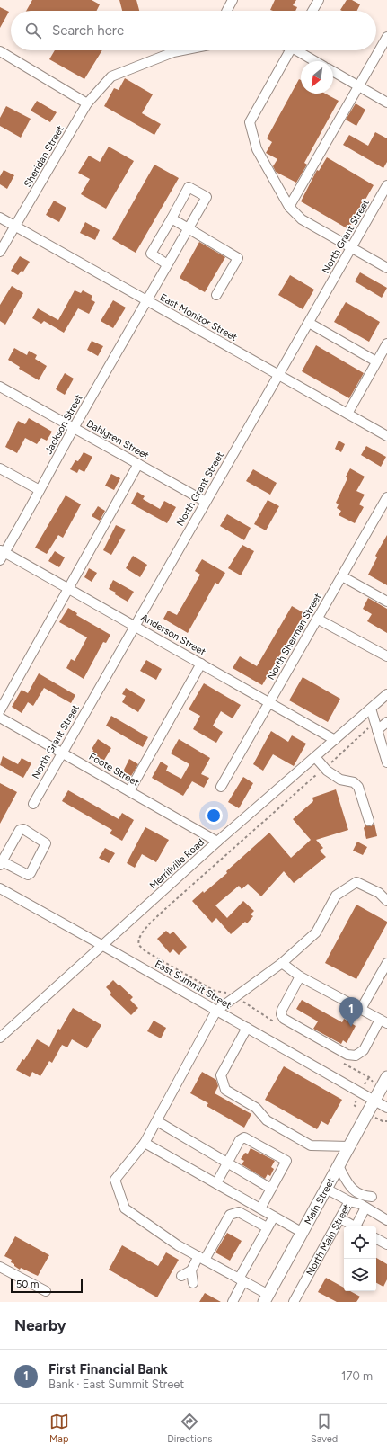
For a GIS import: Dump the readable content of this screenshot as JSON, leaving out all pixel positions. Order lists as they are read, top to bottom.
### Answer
{
  "streets": {
    "main road": ["Main Street"],
    "street": [
      "Sheridan Street",
      "North Grant Street",
      "East Monitor Street",
      "Jackson Street",
      "Dahlgren Street",
      "Anderson Street",
      "North Sherman Street",
      "Foote Street",
      "Merrillville Road",
      "East Summit Street",
      "North Main Street"
    ]
  },
  "crossings": [
    ["Sheridan Street", "East Monitor Street"],
    ["North Grant Street", "East Monitor Street"],
    ["North Grant Street", "Dahlgren Street"],
    ["North Grant Street", "Anderson Street"],
    ["North Grant Street", "Foote Street"],
    ["East Monitor Street", "Jackson Street"],
    ["Jackson Street", "Dahlgren Street"],
    ["Jackson Street", "Anderson Street"],
    ["Anderson Street", "North Sherman Street"],
    ["Anderson Street", "Merrillville Road"],
    ["Foote Street", "Merrillville Road"],
    ["Merrillville Road", "East Summit Street"],
    ["East Summit Street", "Main Street"],
    ["Main Street", "North Main Street"]
  ],
  "scale_bar": "50 m",
  "north": "bottom left",
  "page": {
    "search": "Search here",
    "pins": "1",
    "scale": "50 m",
    "heading": "Nearby",
    "list": [
      {
        "mark": "1",
        "name": "First Financial Bank",
        "note": "Bank · East Summit Street",
        "value": "170 m"
      }
    ],
    "nav": ["Map", "Directions", "Saved"]
  }
}
